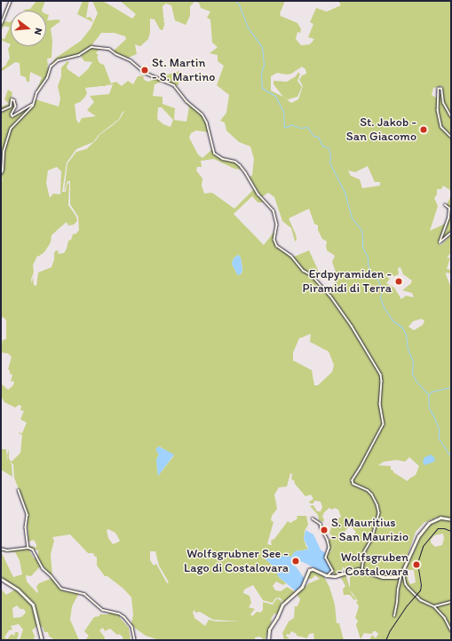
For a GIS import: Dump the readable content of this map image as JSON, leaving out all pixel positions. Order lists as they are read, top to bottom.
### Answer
{
  "places": [
    "St. Martin - S. Martino",
    "St. Jakob - San Giacomo",
    "Erdpyramiden - Piramidi di Terra",
    "S. Mauritius - San Maurizio",
    "Wolfsgrubner See - Lago di Costalovara",
    "Wolfsgruben - Costalovara"
  ],
  "north": "right"
}
